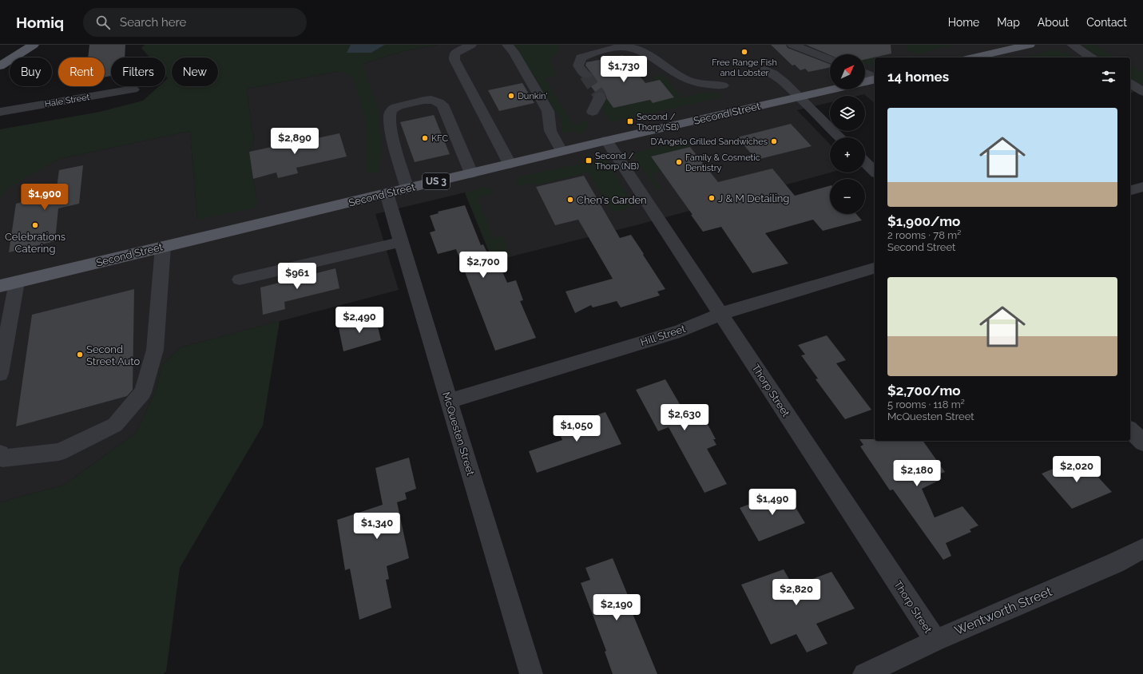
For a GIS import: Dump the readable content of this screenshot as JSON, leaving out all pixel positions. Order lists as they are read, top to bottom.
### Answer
{
  "streets": {
    "main road": ["Second Street", "US 3"],
    "street": [
      "Hale Street",
      "Hill Street",
      "Thorp Street",
      "McQuesten Street",
      "Wentworth Street"
    ]
  },
  "crossings": [
    ["Second Street", "Thorp Street"],
    ["Second Street", "McQuesten Street"],
    ["Hill Street", "Thorp Street"],
    ["Hill Street", "McQuesten Street"],
    ["Thorp Street", "Wentworth Street"]
  ],
  "places": {
    "other": [
      "Free Range Fish and Lobster",
      "Dunkin'",
      "KFC",
      "D'Angelo Grilled Sandwiches",
      "Family & Cosmetic Dentistry",
      "J & M Detailing",
      "Chen's Garden",
      "Celebrations Catering",
      "Second Street Auto"
    ],
    "transit": ["Second / Thorp (SB)", "Second / Thorp (NB)"]
  },
  "north": "top right",
  "page": {
    "header": "Homiq",
    "search": "Search here",
    "nav": [
      "Home",
      "Map",
      "About",
      "Contact"
    ],
    "map_buttons": ["+", "−"],
    "price": [
      "$1,730",
      "$2,890",
      "$1,900",
      "$2,700",
      "$961",
      "$2,490",
      "$2,630",
      "$1,050",
      "$2,020",
      "$2,180",
      "$1,490",
      "$1,340",
      "$2,820",
      "$2,190"
    ],
    "chip": [
      "Buy",
      "Rent",
      "Filters",
      "New"
    ],
    "heading": "14 homes",
    "list": [
      {
        "name": "$1,900/mo",
        "note": "2 rooms · 78 m² · Second Street"
      },
      {
        "name": "$2,700/mo",
        "note": "5 rooms · 118 m² · McQuesten Street"
      }
    ]
  }
}
